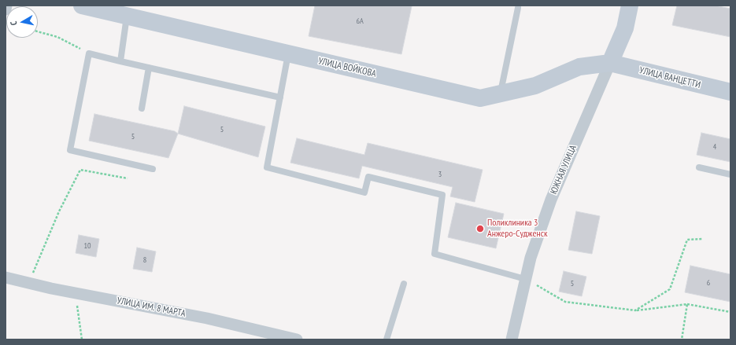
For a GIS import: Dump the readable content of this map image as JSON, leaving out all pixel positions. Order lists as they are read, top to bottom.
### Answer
{
  "streets": {
    "street": [
      "УЛИЦА ВОЙКОВА",
      "УЛИЦА ВАНЦЕТТИ",
      "ЮЖНАЯ УЛИЦА",
      "УЛИЦА ИМ. 8 МАРТА"
    ]
  },
  "crossings": [
    ["УЛИЦА ВОЙКОВА", "УЛИЦА ВАНЦЕТТИ"],
    ["УЛИЦА ВОЙКОВА", "ЮЖНАЯ УЛИЦА"],
    ["УЛИЦА ВАНЦЕТТИ", "ЮЖНАЯ УЛИЦА"]
  ],
  "places": ["Поликлиника 3 Анжеро-Судженск"],
  "house_numbers": [
    "6А",
    "5",
    "5",
    "4",
    "3",
    "10",
    "8",
    "6",
    "5"
  ],
  "north": "left"
}
